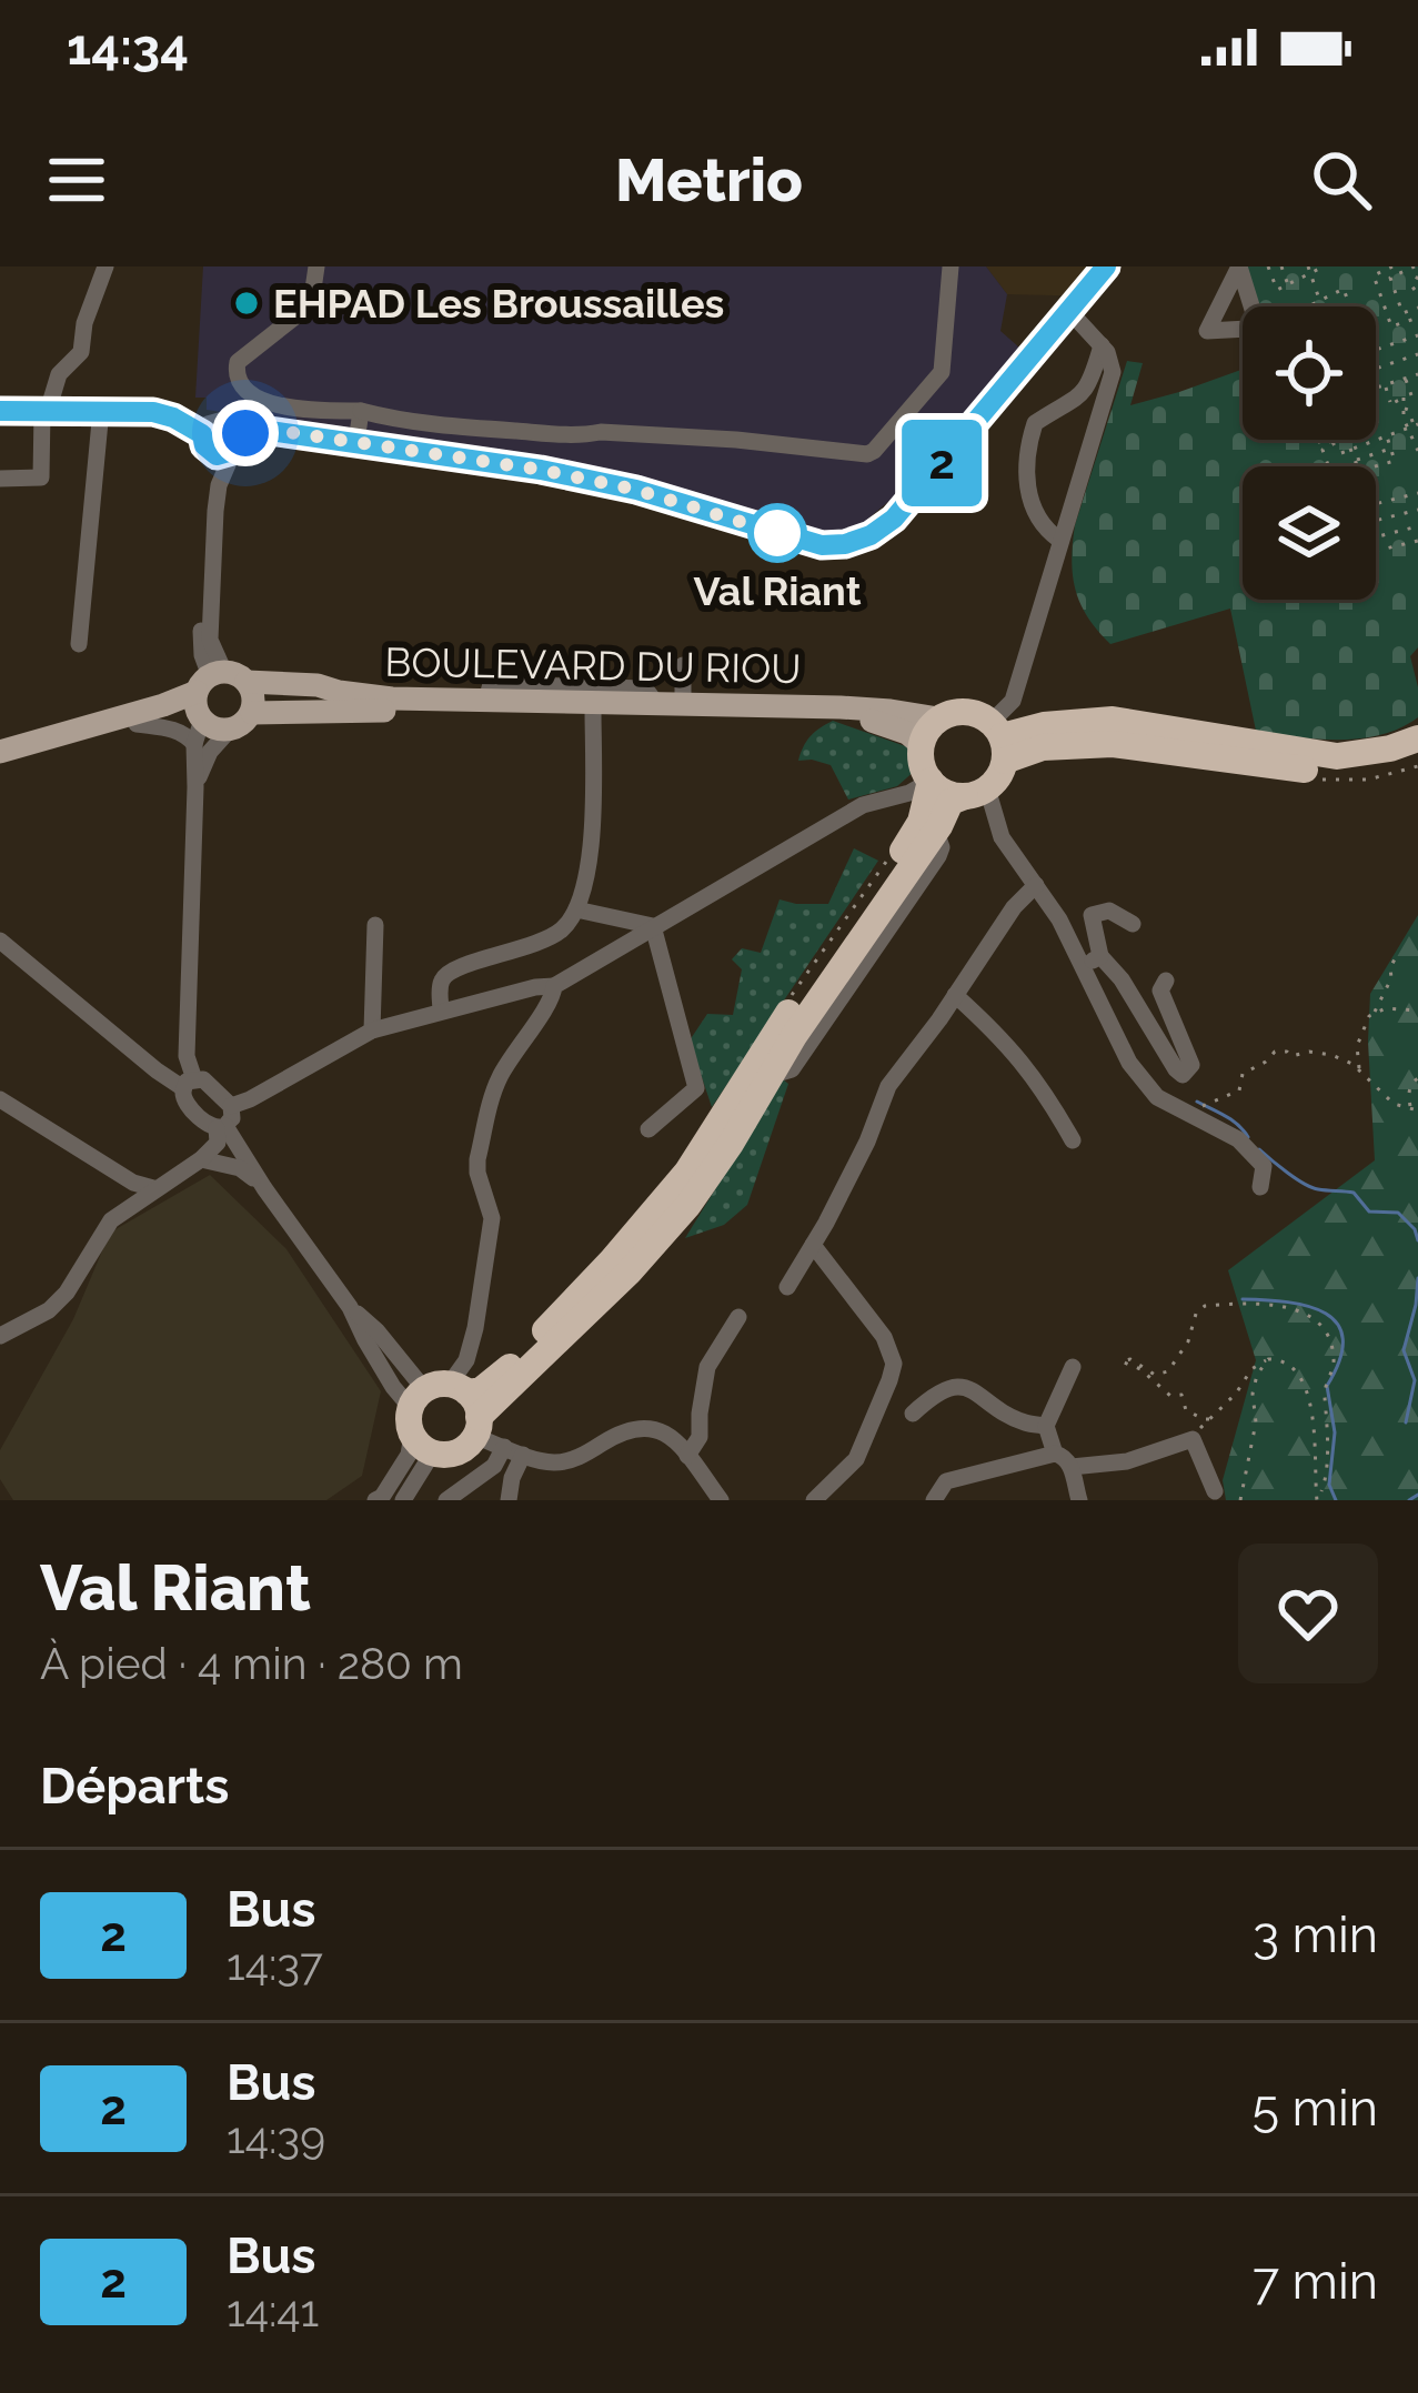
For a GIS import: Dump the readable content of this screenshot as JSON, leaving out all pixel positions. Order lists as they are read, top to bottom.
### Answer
{
  "streets": {
    "main road": ["BOULEVARD DU RIOU"]
  },
  "places": ["EHPAD Les Broussailles", "Val Riant"],
  "lines": ["bus line 2"],
  "page": {
    "status": "14:34",
    "header": "Metrio",
    "on_map": "2",
    "heading": [
      ["Val Riant", "À pied · 4 min · 280 m"],
      "Départs"
    ],
    "list": [
      {
        "mark": "2",
        "name": "Bus",
        "note": "14:37",
        "value": "3 min"
      },
      {
        "mark": "2",
        "name": "Bus",
        "note": "14:39",
        "value": "5 min"
      },
      {
        "mark": "2",
        "name": "Bus",
        "note": "14:41",
        "value": "7 min"
      }
    ]
  }
}
